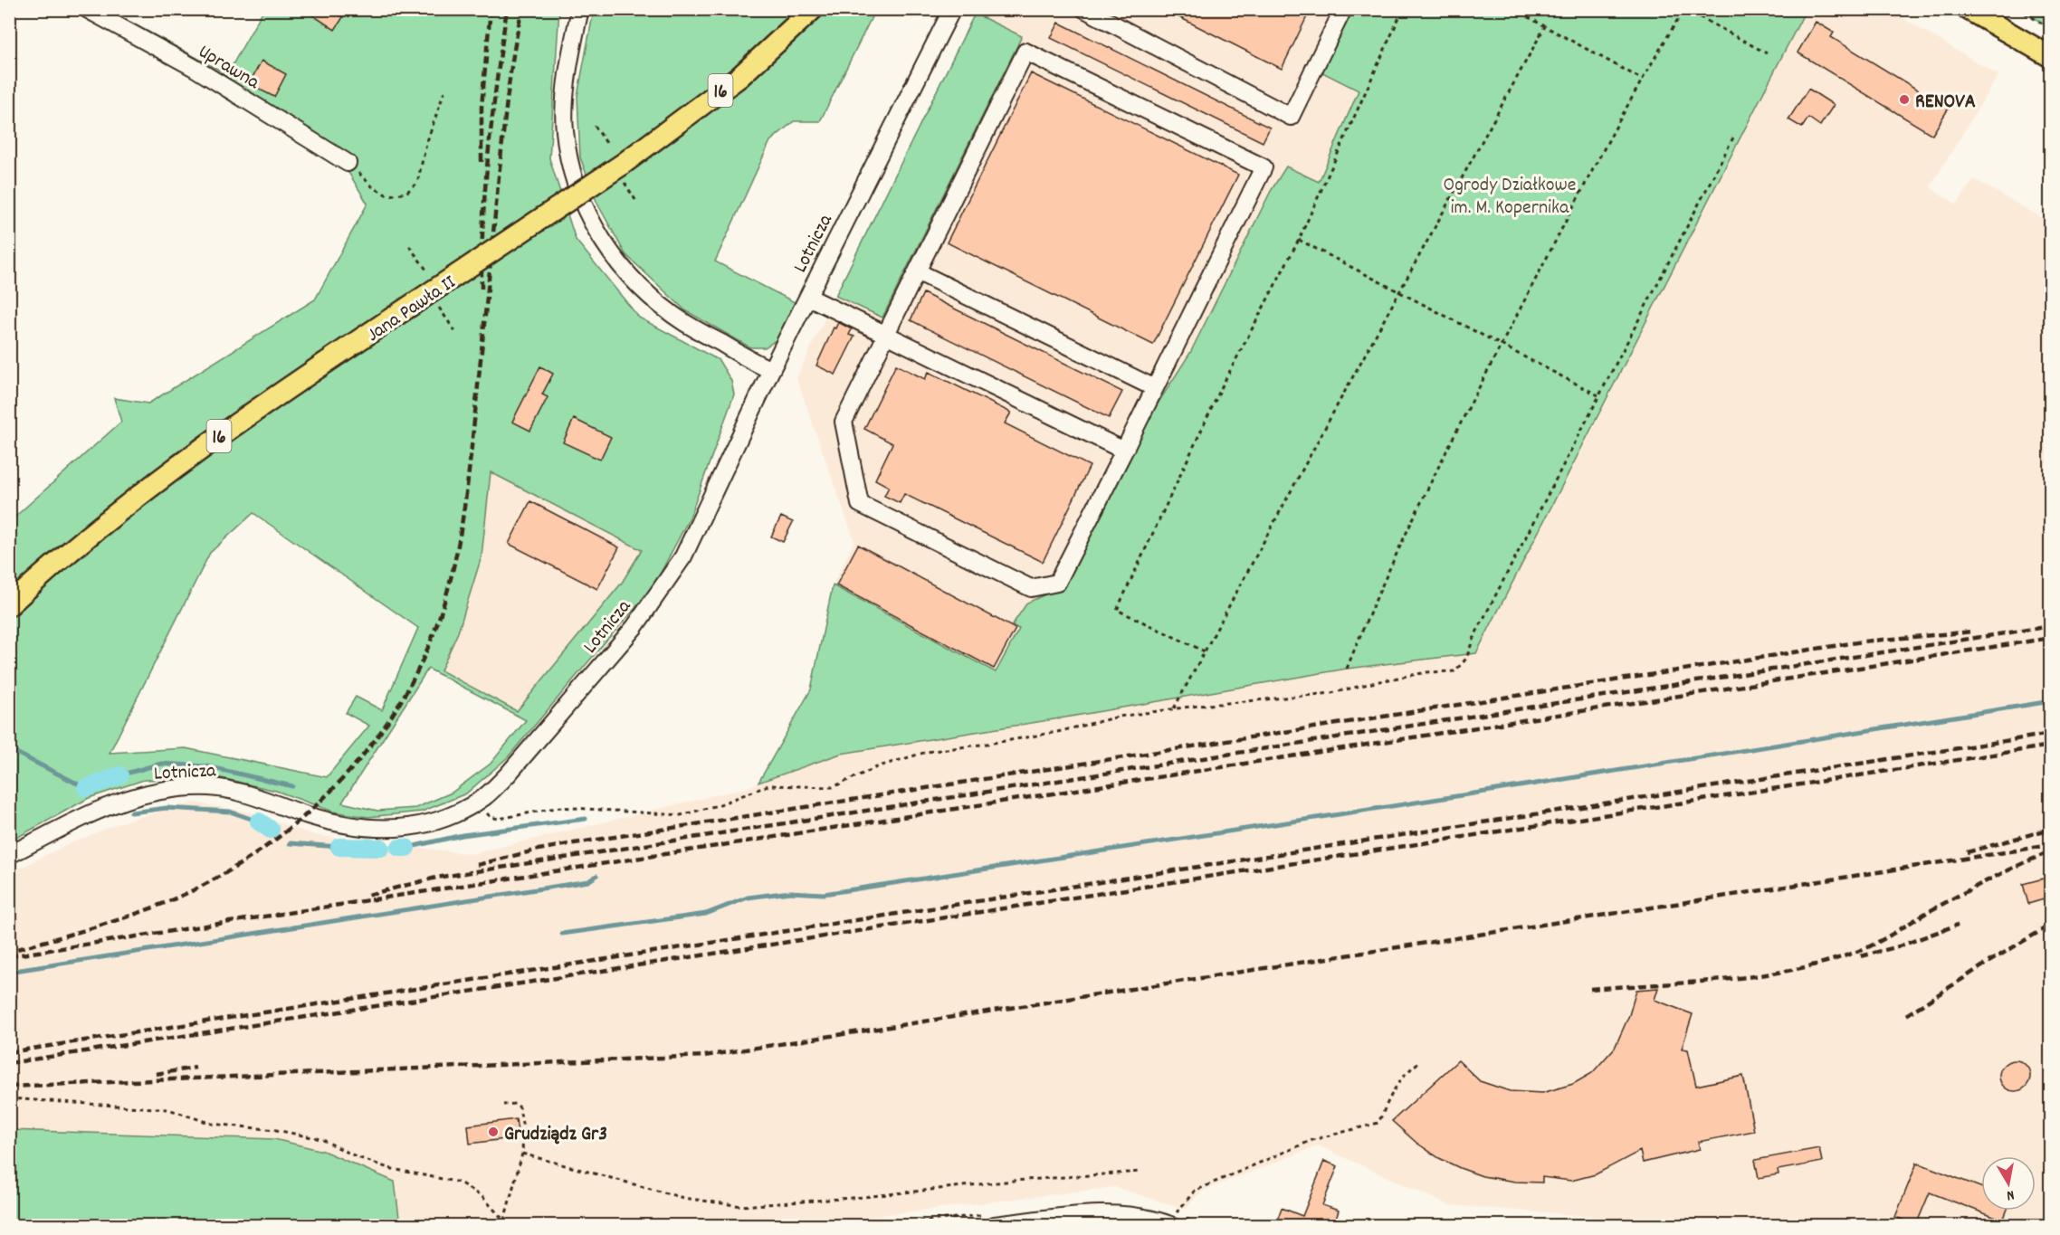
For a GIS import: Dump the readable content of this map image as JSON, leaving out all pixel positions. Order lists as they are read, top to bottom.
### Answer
{
  "streets": {
    "main road": ["16", "Jana Pawła II"],
    "street": ["Uprawna", "Lotnicza"]
  },
  "parks": ["Ogrody Działkowe im. M. Kopernika"],
  "places": ["RENOVA", "Grudziądz Gr3"],
  "north": "bottom"
}
